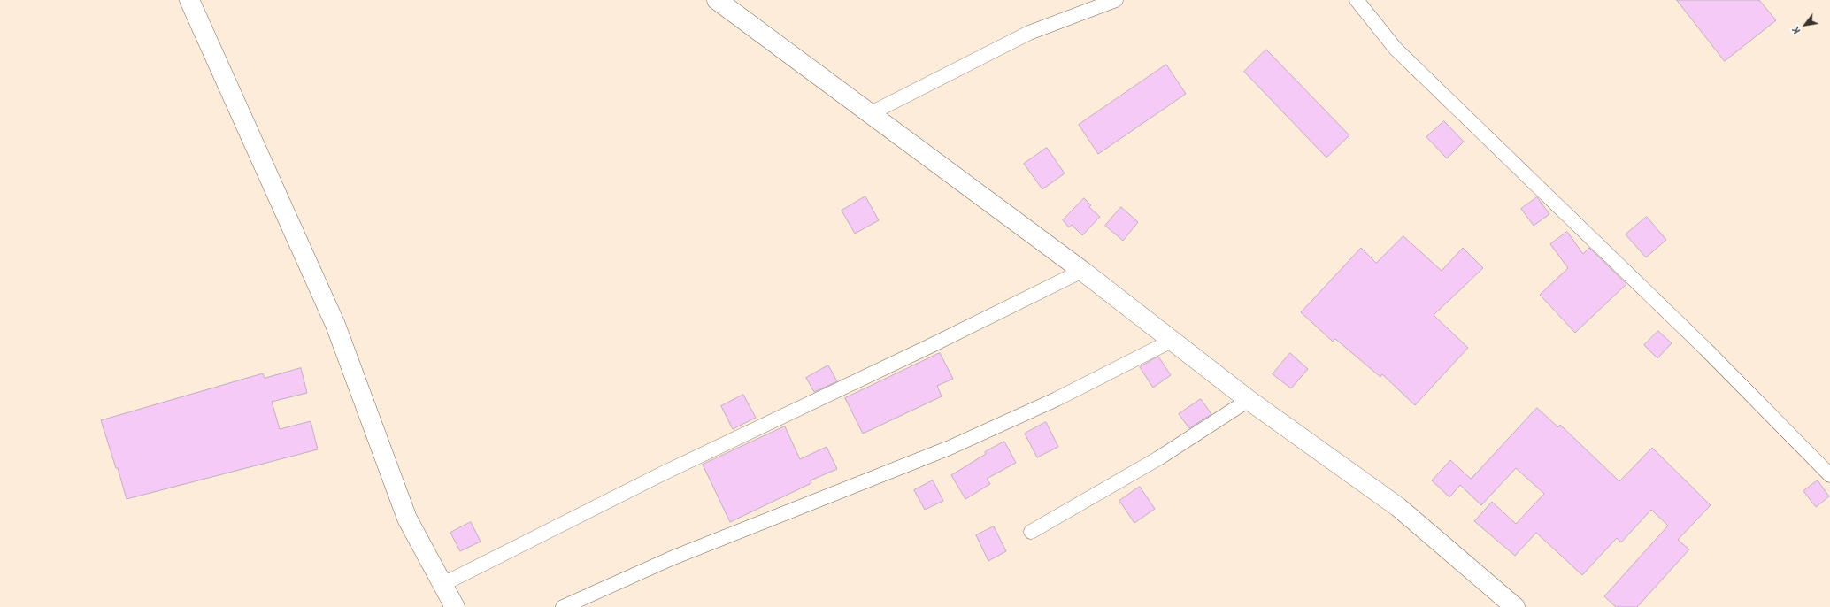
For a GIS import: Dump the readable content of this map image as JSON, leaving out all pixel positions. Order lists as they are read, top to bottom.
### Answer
{
  "north": "bottom left"
}
